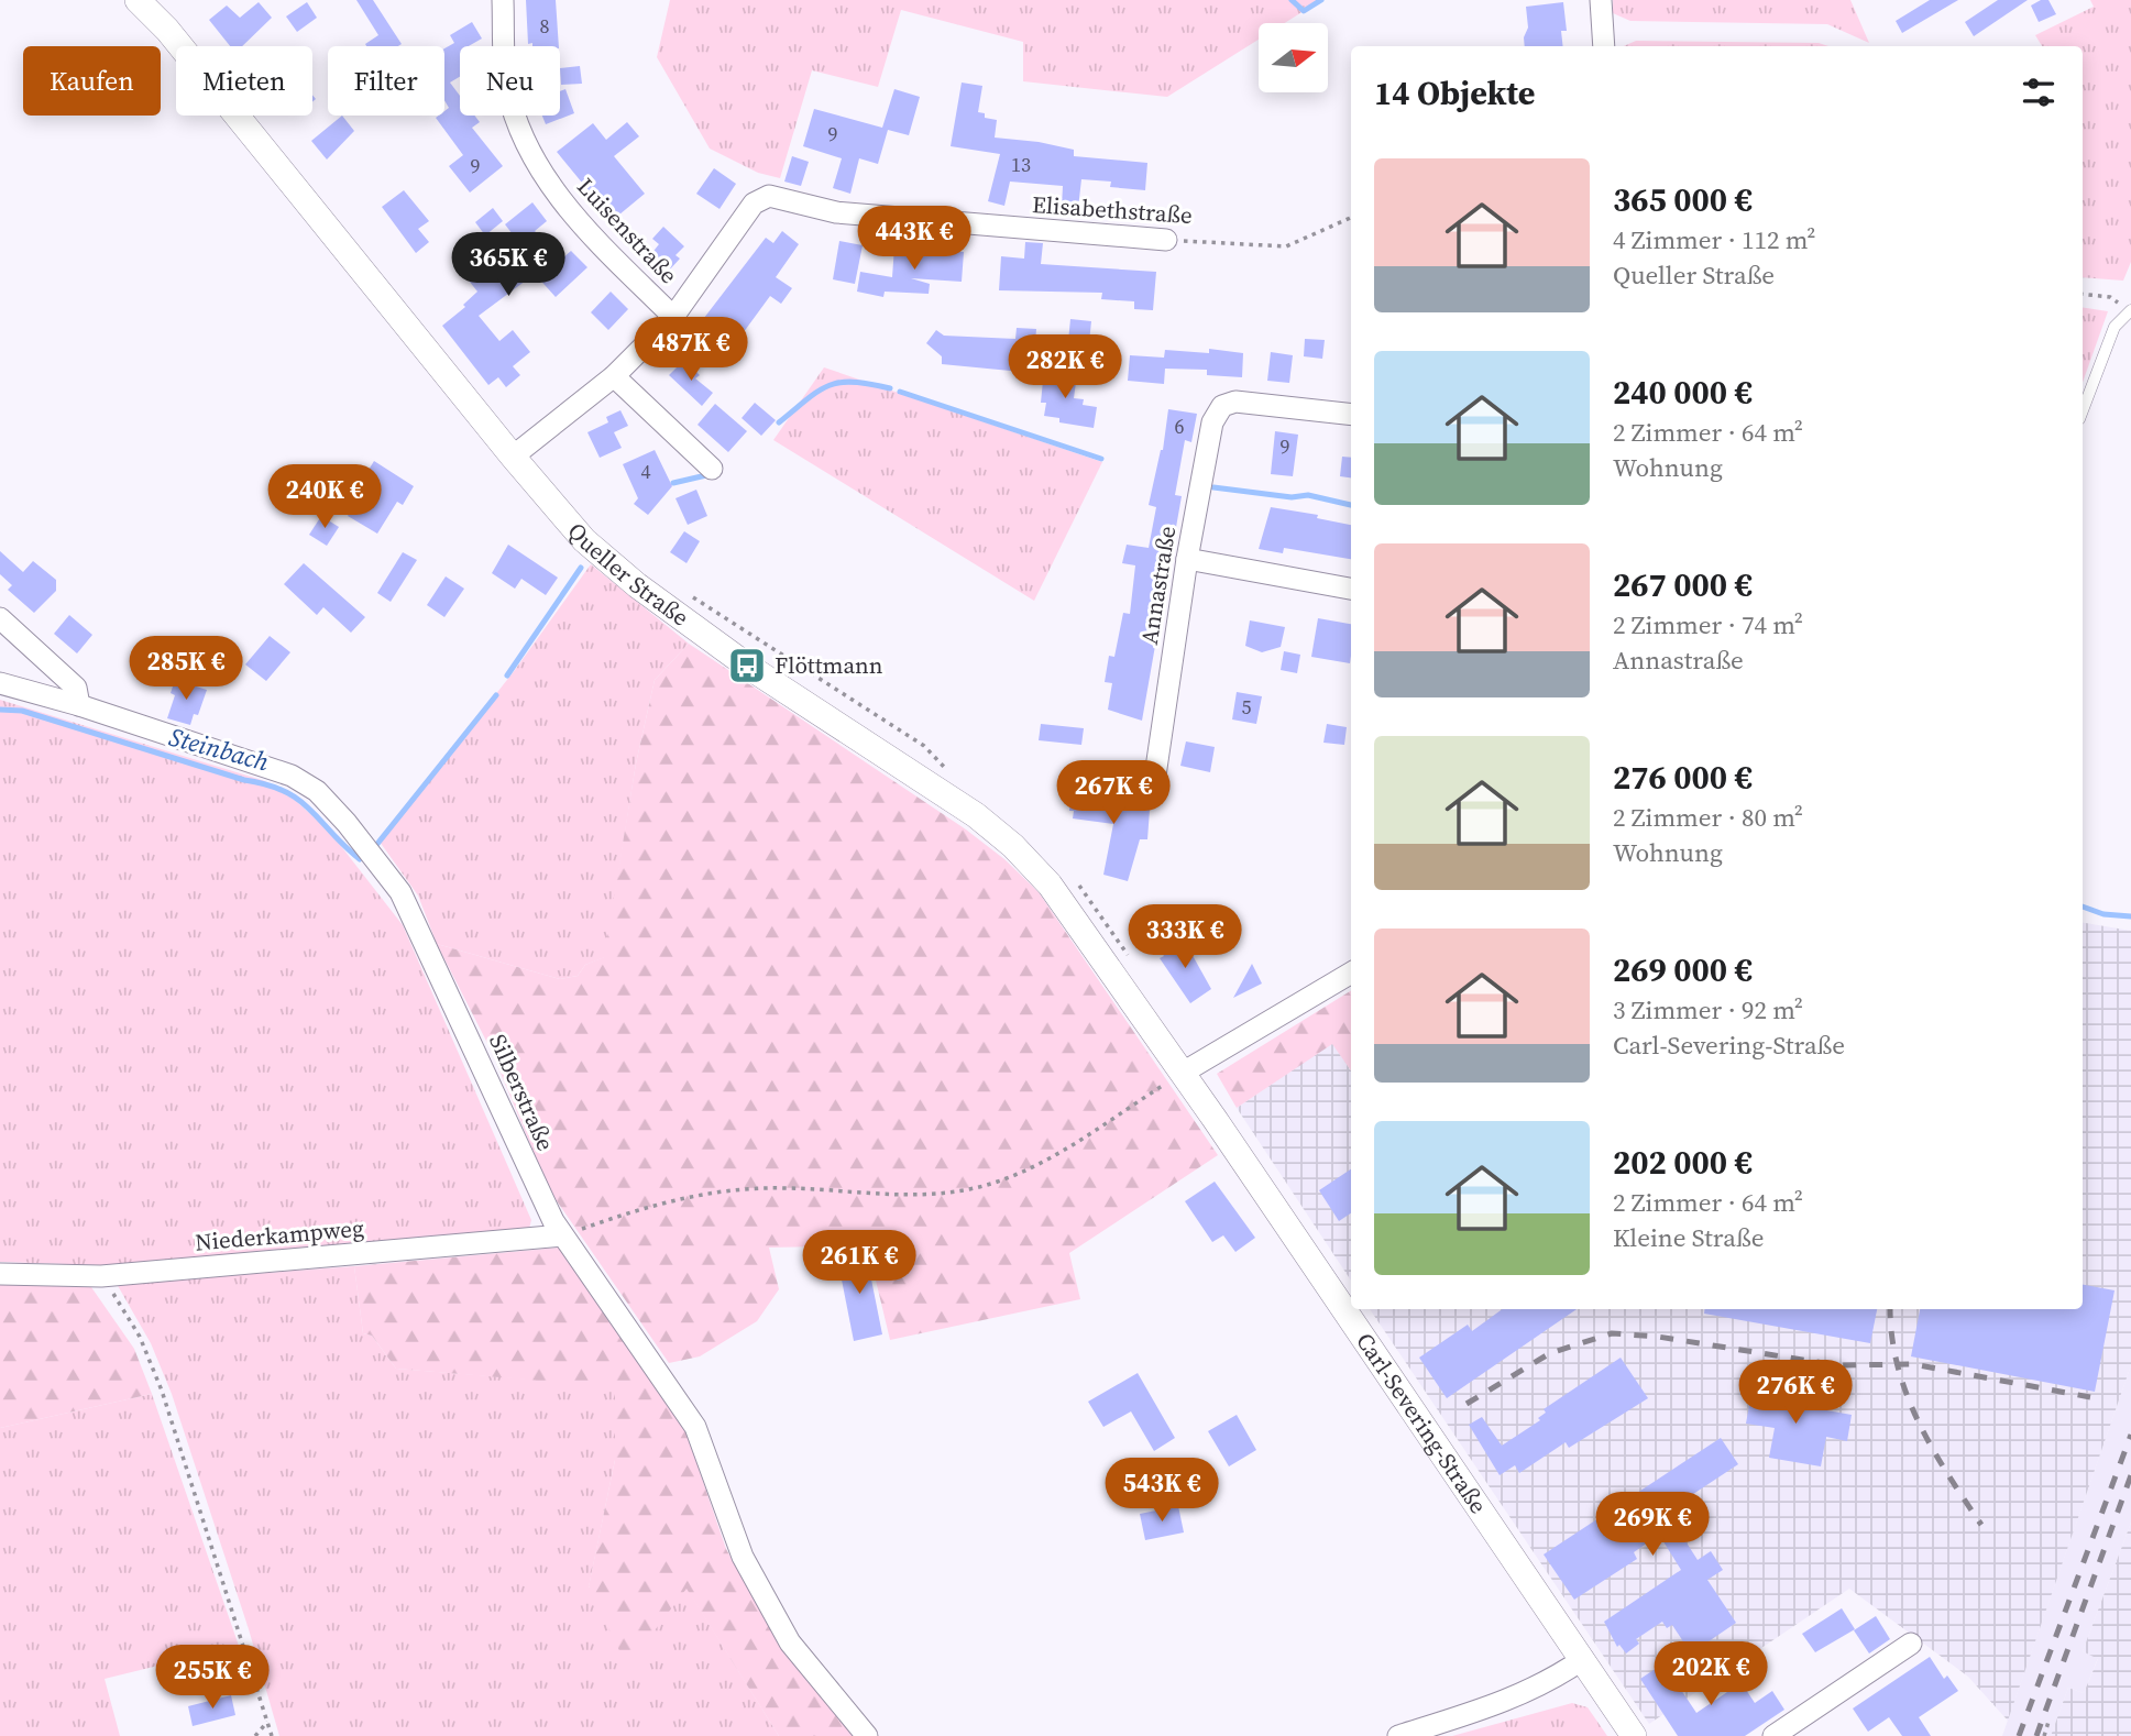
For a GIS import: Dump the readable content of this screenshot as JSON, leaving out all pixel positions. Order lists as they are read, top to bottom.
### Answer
{
  "streets": {
    "street": [
      "Elisabethstraße",
      "Luisenstraße",
      "Queller Straße",
      "Annastraße",
      "Silberstraße",
      "Niederkampweg",
      "Carl-Severing-Straße"
    ]
  },
  "crossings": [
    ["Elisabethstraße", "Luisenstraße"],
    ["Elisabethstraße", "Queller Straße"],
    ["Queller Straße", "Carl-Severing-Straße"],
    ["Silberstraße", "Niederkampweg"]
  ],
  "water": ["Steinbach"],
  "places": {
    "bus stop": ["Flöttmann"]
  },
  "house_numbers": [
    "8",
    "9",
    "13",
    "9",
    "6",
    "9",
    "4",
    "5"
  ],
  "north": "right",
  "page": {
    "chip": [
      "Kaufen",
      "Mieten",
      "Filter",
      "Neu"
    ],
    "heading": "14 Objekte",
    "list": [
      {
        "name": "365 000 €",
        "note": "4 Zimmer · 112 m² · Queller Straße"
      },
      {
        "name": "240 000 €",
        "note": "2 Zimmer · 64 m² · Wohnung"
      },
      {
        "name": "267 000 €",
        "note": "2 Zimmer · 74 m² · Annastraße"
      },
      {
        "name": "276 000 €",
        "note": "2 Zimmer · 80 m² · Wohnung"
      },
      {
        "name": "269 000 €",
        "note": "3 Zimmer · 92 m² · Carl-Severing-Straße"
      },
      {
        "name": "202 000 €",
        "note": "2 Zimmer · 64 m² · Kleine Straße"
      }
    ],
    "price": [
      "443K €",
      "365K €",
      "487K €",
      "282K €",
      "240K €",
      "285K €",
      "267K €",
      "333K €",
      "261K €",
      "276K €",
      "543K €",
      "269K €",
      "202K €",
      "255K €"
    ]
  }
}
